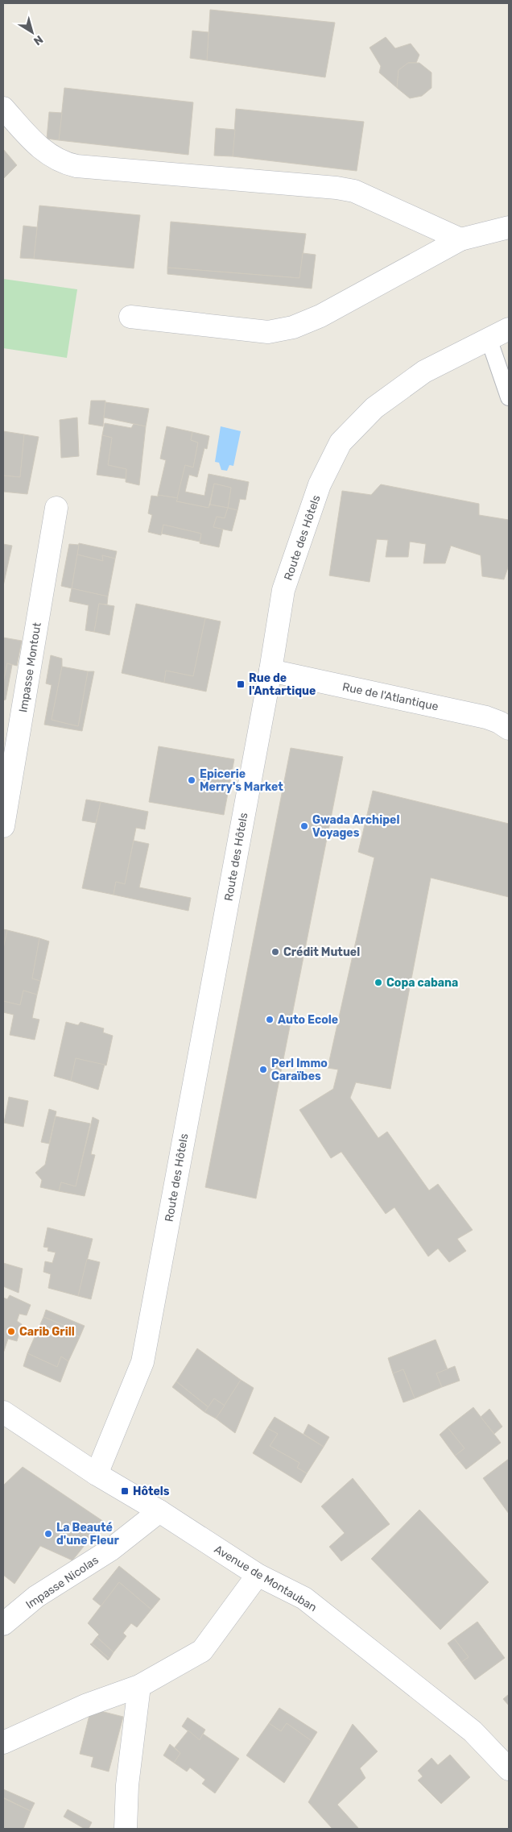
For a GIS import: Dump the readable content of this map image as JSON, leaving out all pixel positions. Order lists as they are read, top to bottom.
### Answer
{
  "streets": {
    "street": [
      "Route des Hôtels",
      "Impasse Montout",
      "Rue de l'Atlantique",
      "Avenue de Montauban",
      "Impasse Nicolas"
    ]
  },
  "crossings": [
    ["Route des Hôtels", "Rue de l'Atlantique"],
    ["Route des Hôtels", "Avenue de Montauban"],
    ["Avenue de Montauban", "Impasse Nicolas"]
  ],
  "places": {
    "transit": ["Rue de l'Antartique", "Hôtels"],
    "other": [
      "Epicerie Merry's Market",
      "Gwada Archipel Voyages",
      "Crédit Mutuel",
      "Copa cabana",
      "Auto Ecole",
      "Perl Immo Caraïbes",
      "Carib Grill",
      "La Beauté d'une Fleur"
    ]
  },
  "north": "bottom right"
}
